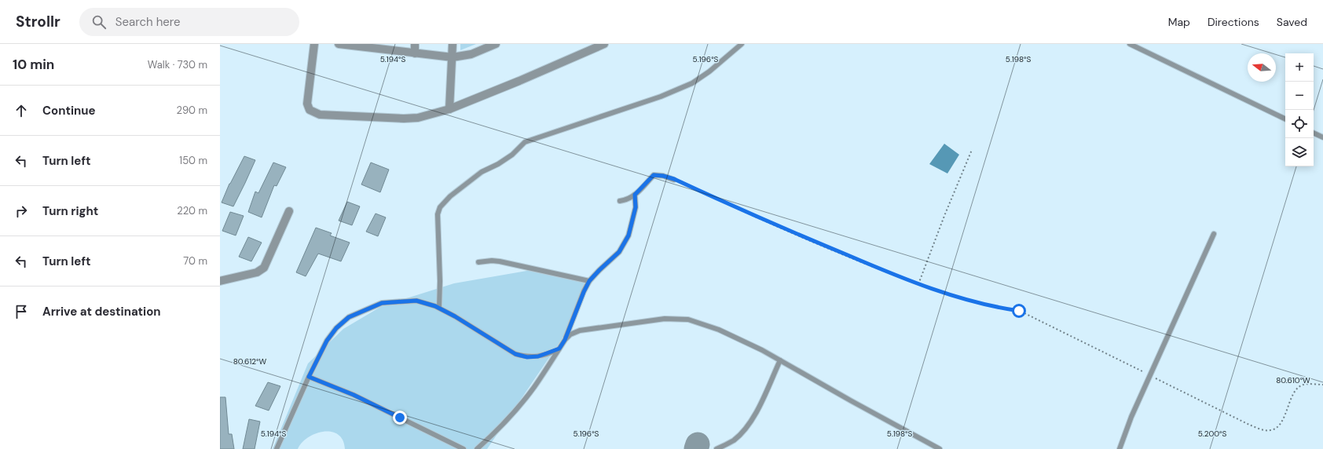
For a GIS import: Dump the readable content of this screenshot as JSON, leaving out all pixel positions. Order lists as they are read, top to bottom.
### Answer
{
  "north": "left",
  "page": {
    "header": "Strollr",
    "search": "Search here",
    "nav": ["Map", "Directions", "Saved"],
    "heading": ["10 min", "Walk · 730 m"],
    "map_buttons": ["+", "−"],
    "list": [
      ["Continue", "290 m"],
      ["Turn left", "150 m"],
      ["Turn right", "220 m"],
      ["Turn left", "70 m"],
      "Arrive at destination"
    ]
  },
  "coordinates": [
    "5.194°S",
    "5.196°S",
    "5.198°S",
    "80.612°W",
    "80.610°W",
    "5.200°S"
  ]
}
